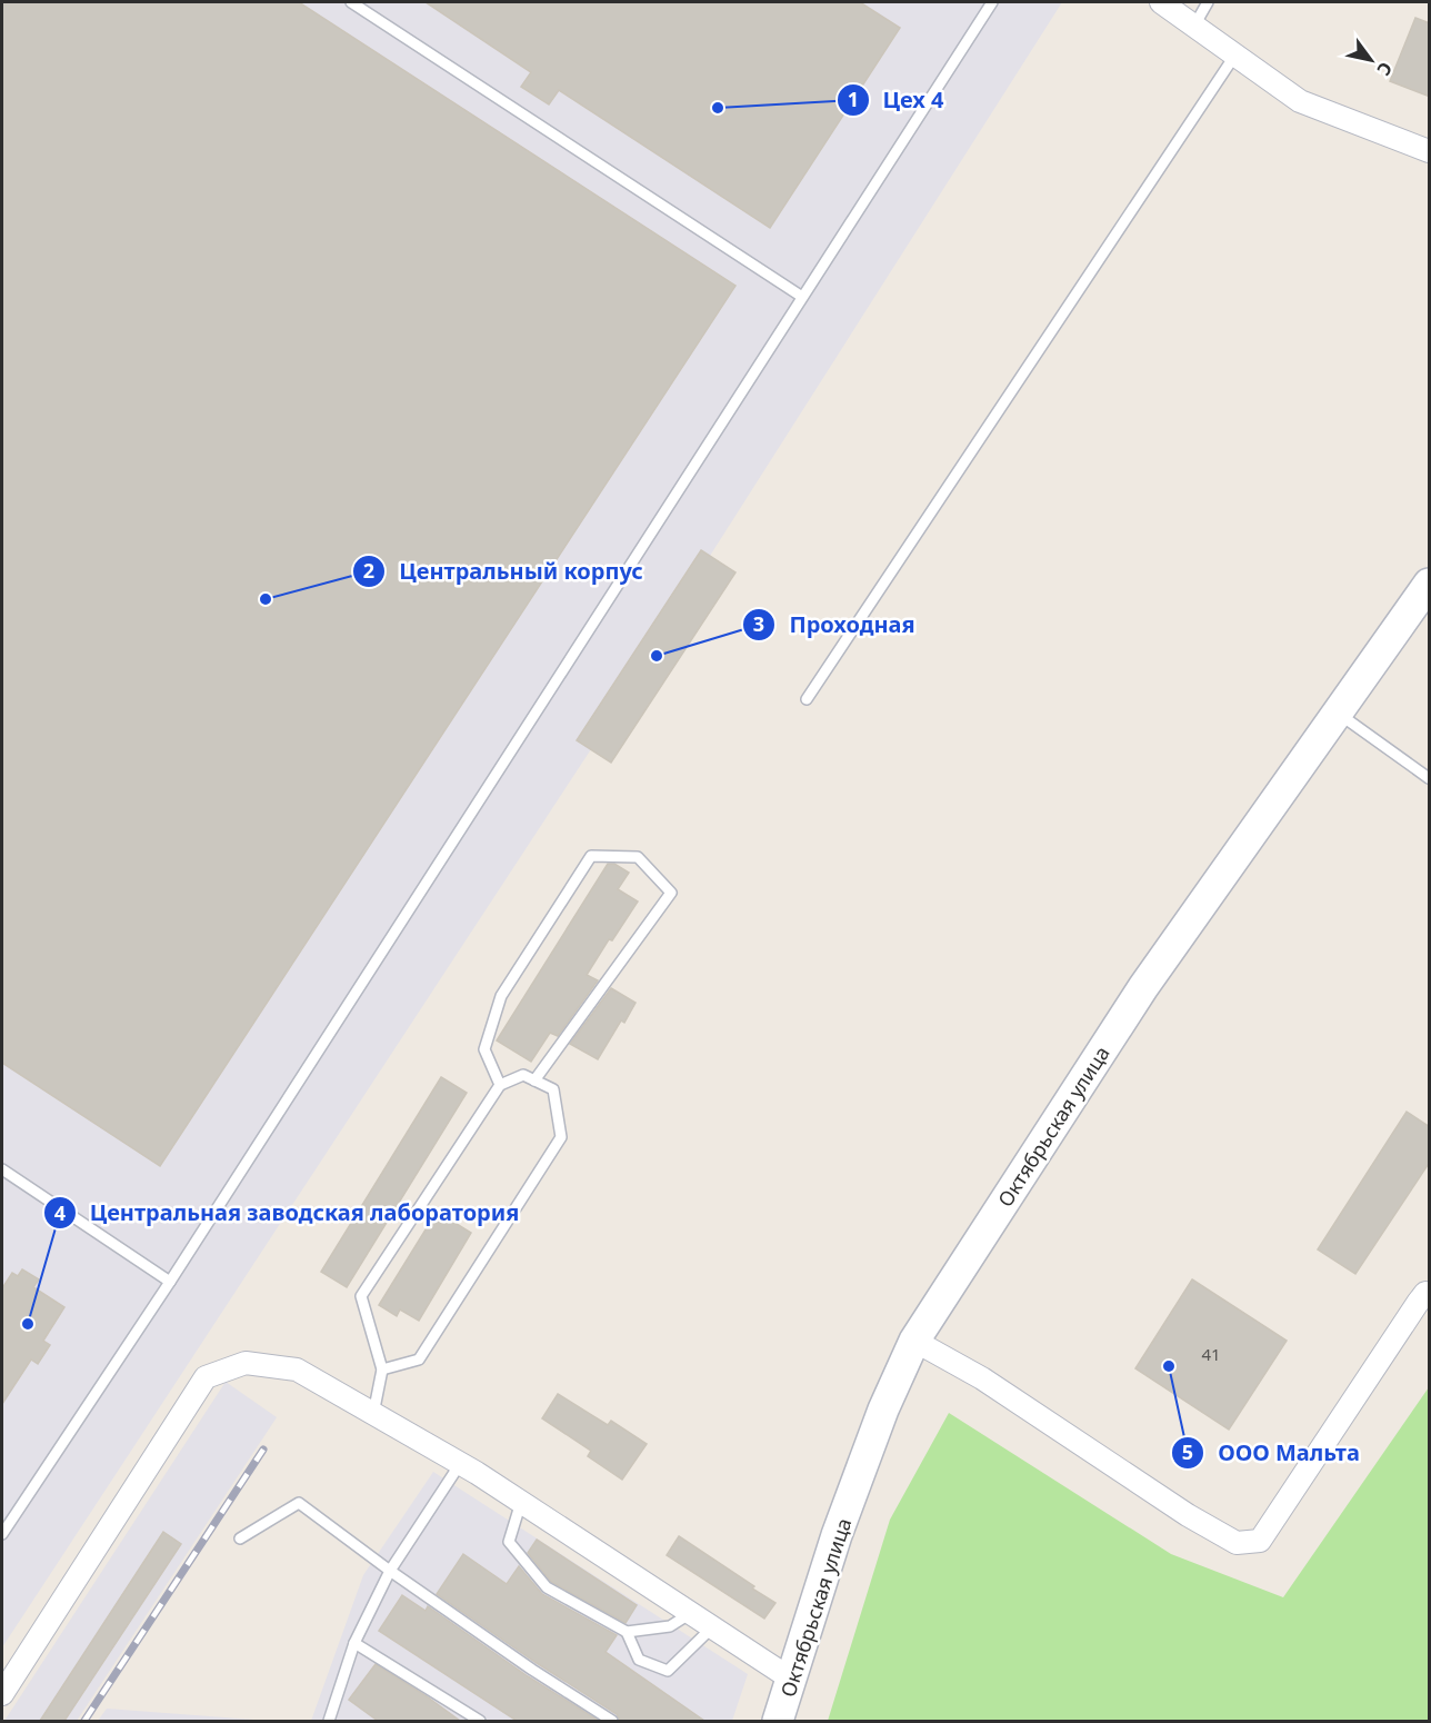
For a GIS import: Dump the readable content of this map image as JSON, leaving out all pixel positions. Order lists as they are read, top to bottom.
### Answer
{
  "streets": {
    "main road": ["Октябрьская улица"]
  },
  "places": [
    "Цех 4",
    "Центральный корпус",
    "Проходная",
    "Центральная заводская лаборатория",
    "ООО Мальта"
  ],
  "house_numbers": ["41"],
  "north": "bottom right"
}
